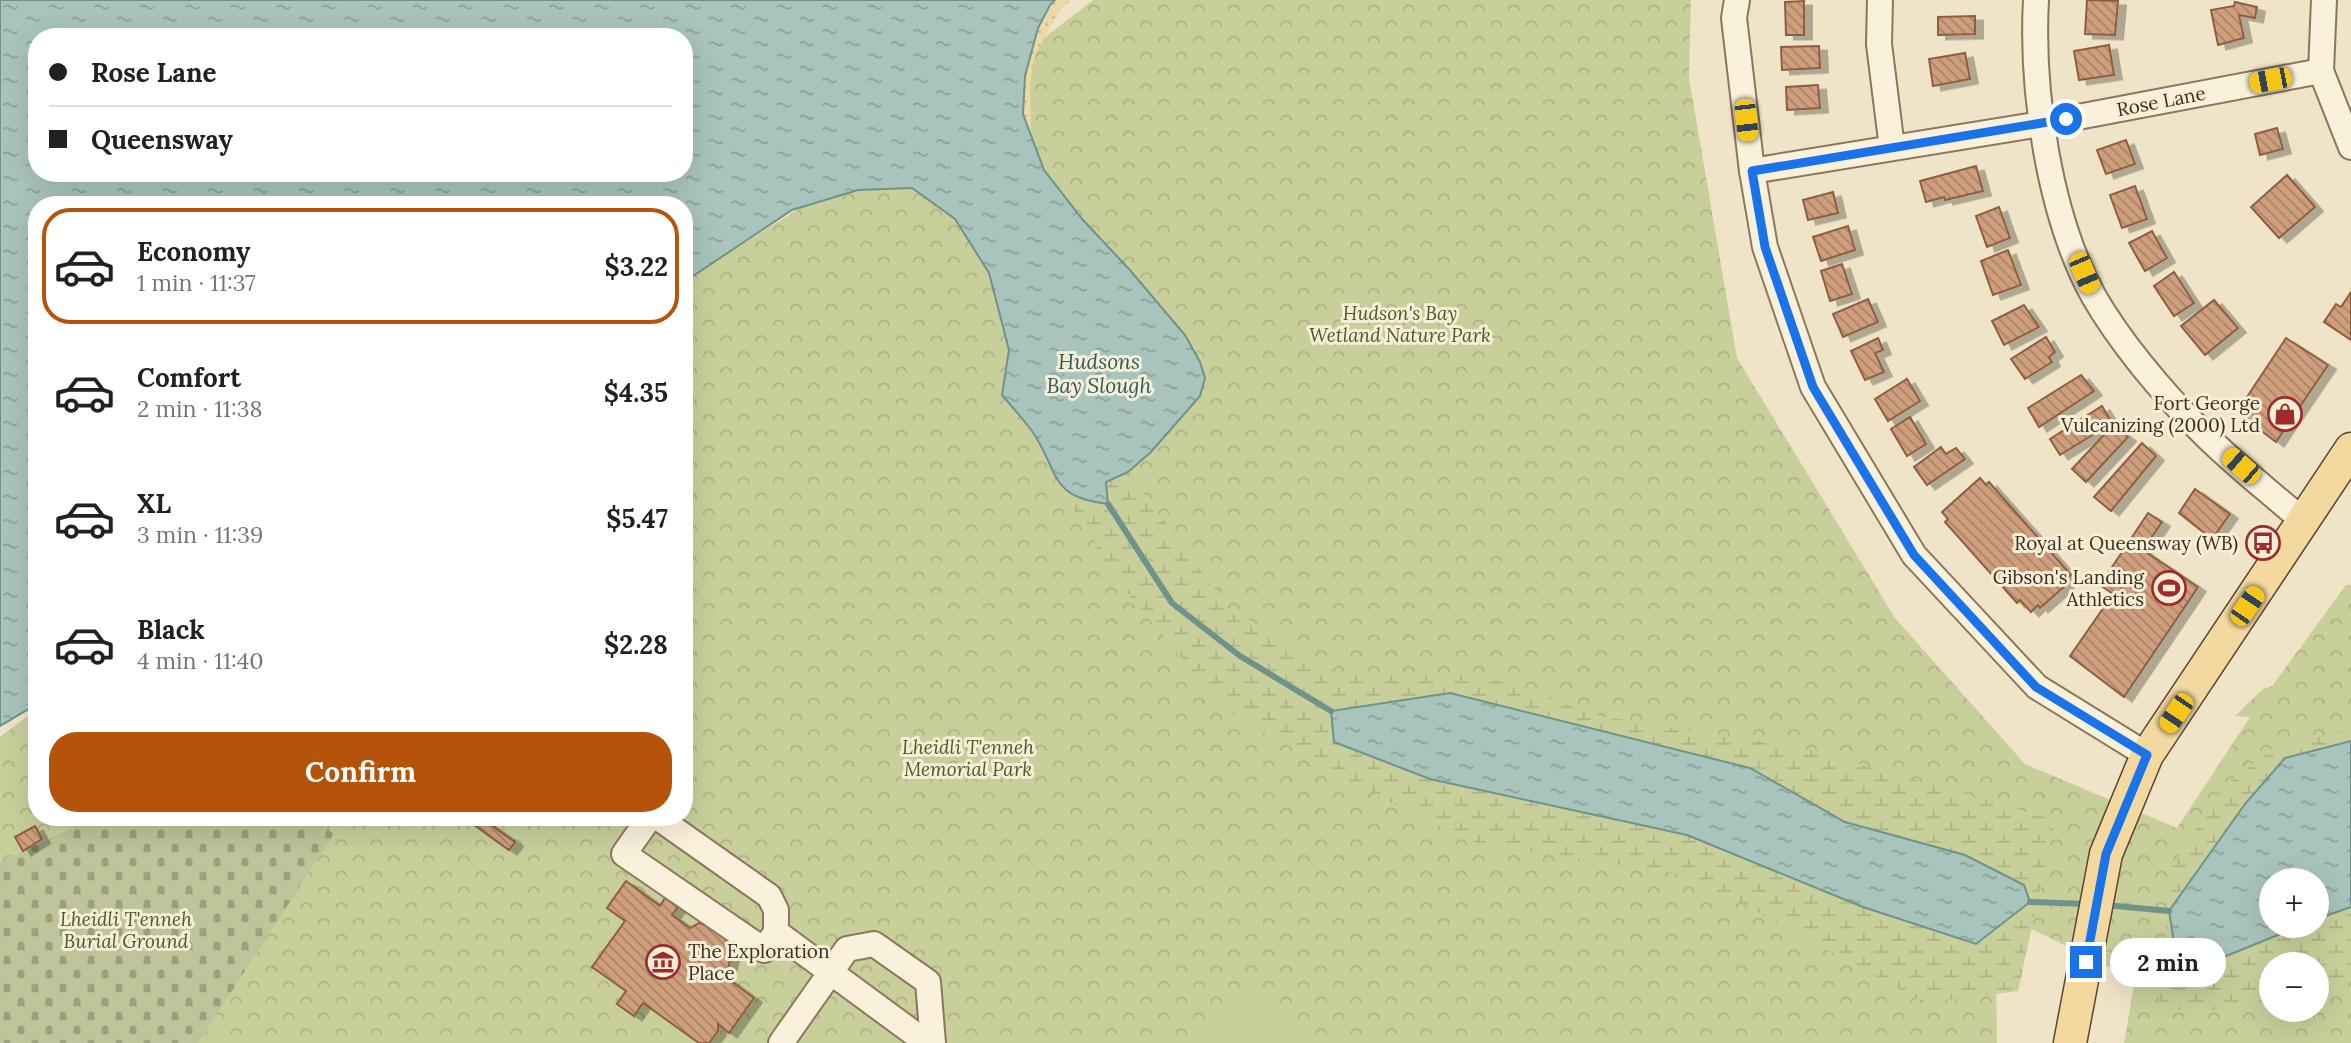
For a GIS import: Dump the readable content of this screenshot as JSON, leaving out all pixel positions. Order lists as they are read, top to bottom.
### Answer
{
  "streets": {
    "street": ["Rose Lane"]
  },
  "water": ["Hudsons Bay Slough"],
  "parks": ["Hudson's Bay Wetland Nature Park", "Lheidli T'enneh Memorial Park", "Lheidli T'enneh Burial Ground"],
  "places": {
    "shop": ["Fort George Vulcanizing (2000) Ltd"],
    "bus stop": ["Royal at Queensway (WB)"],
    "sports": ["Gibson's Landing Athletics"],
    "museum": ["The Exploration Place"]
  },
  "page": {
    "banner": ["Rose Lane", "Queensway"],
    "list": [
      {
        "name": "Economy",
        "note": "1 min · 11:37",
        "value": "$3.22"
      },
      {
        "name": "Comfort",
        "note": "2 min · 11:38",
        "value": "$4.35"
      },
      {
        "name": "XL",
        "note": "3 min · 11:39",
        "value": "$5.47"
      },
      {
        "name": "Black",
        "note": "4 min · 11:40",
        "value": "$2.28"
      }
    ],
    "buttons": "Confirm",
    "map_buttons": ["+", "−"],
    "bubble": "2 min"
  }
}
